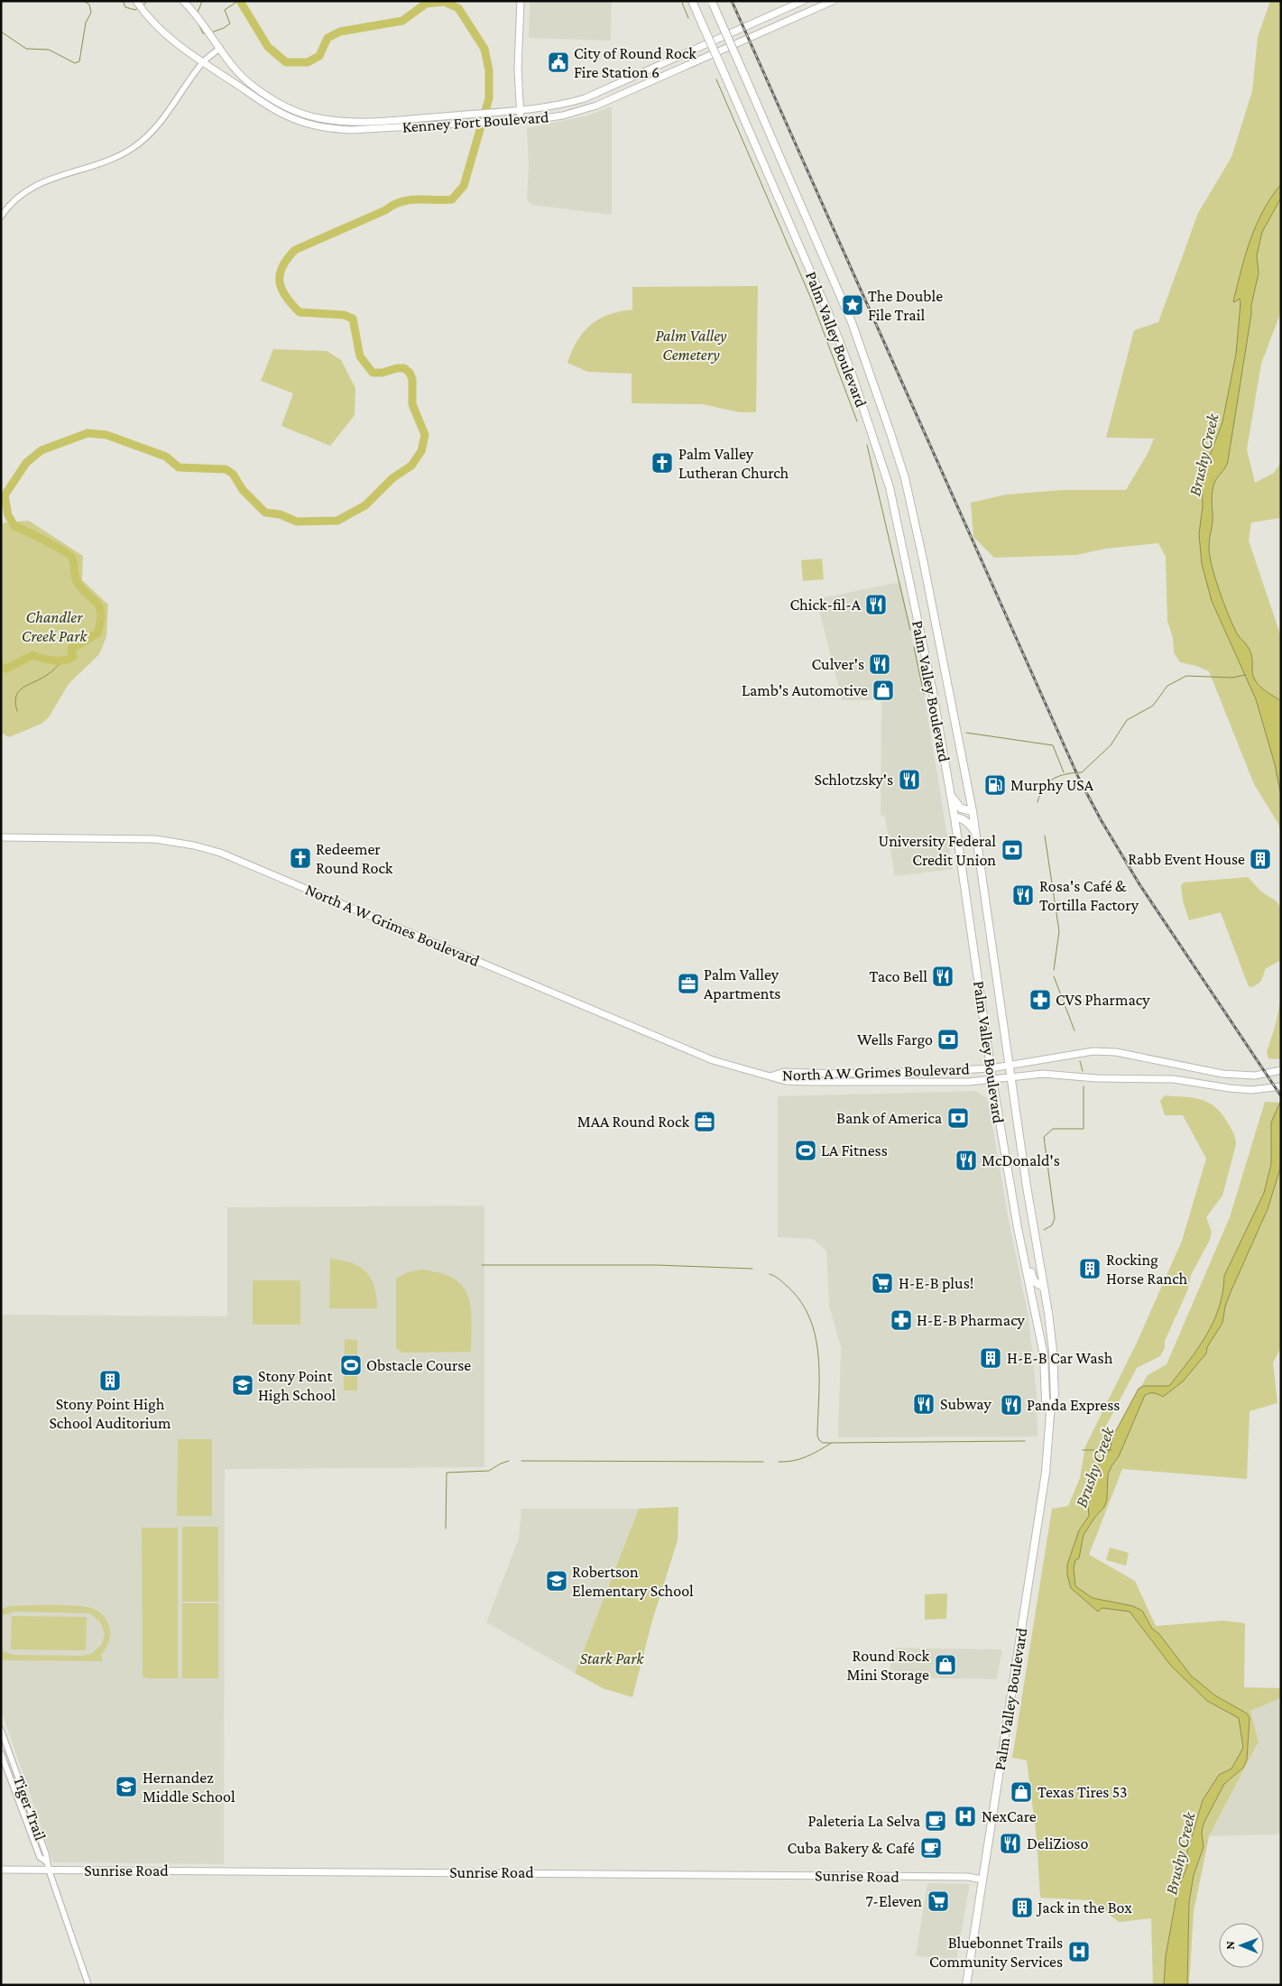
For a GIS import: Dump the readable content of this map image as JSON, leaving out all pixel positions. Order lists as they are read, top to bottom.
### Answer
{
  "streets": {
    "highway": ["Palm Valley Boulevard"],
    "main road": ["Kenney Fort Boulevard", "North A W Grimes Boulevard", "Sunrise Road"],
    "street": ["Tiger Trail"]
  },
  "crossings": [
    ["Palm Valley Boulevard", "North A W Grimes Boulevard"],
    ["Palm Valley Boulevard", "Sunrise Road"],
    ["Tiger Trail", "Sunrise Road"]
  ],
  "water": ["Brushy Creek"],
  "parks": ["Palm Valley Cemetery", "Chandler Creek Park", "Stark Park"],
  "places": {
    "public building": ["City of Round Rock Fire Station 6"],
    "place": ["The Double File Trail"],
    "church": ["Palm Valley Lutheran Church", "Redeemer Round Rock"],
    "restaurant": [
      "Chick-fil-A",
      "Culver's",
      "Schlotzsky's",
      "Rosa's Café & Tortilla Factory",
      "Taco Bell",
      "McDonald's",
      "Subway",
      "Panda Express",
      "DeliZioso"
    ],
    "shop": ["Lamb's Automotive", "Round Rock Mini Storage", "Texas Tires 53"],
    "fuel station": ["Murphy USA"],
    "bank": ["University Federal Credit Union", "Wells Fargo", "Bank of America"],
    "building": [
      "Rabb Event House",
      "Rocking Horse Ranch",
      "H-E-B Car Wash",
      "Stony Point High School Auditorium",
      "Jack in the Box"
    ],
    "office": ["Palm Valley Apartments", "MAA Round Rock"],
    "pharmacy": ["CVS Pharmacy", "H-E-B Pharmacy"],
    "sports": ["LA Fitness", "Obstacle Course"],
    "supermarket": ["H-E-B plus!", "7-Eleven"],
    "school or university": ["Stony Point High School", "Robertson Elementary School", "Hernandez Middle School"],
    "hospital": ["NexCare", "Bluebonnet Trails Community Services"],
    "cafe": ["Paleteria La Selva", "Cuba Bakery & Café"]
  },
  "north": "left"
}
